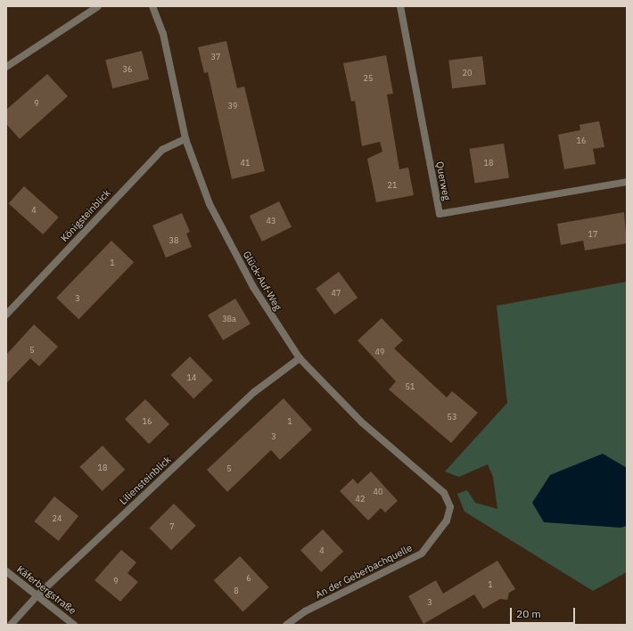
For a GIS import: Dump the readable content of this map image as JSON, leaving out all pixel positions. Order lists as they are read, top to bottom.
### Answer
{
  "streets": {
    "street": [
      "Querweg",
      "Königsteinblick",
      "Glück-Auf-Weg",
      "Liliensteinblick",
      "An der Geberbachquelle",
      "Käferbergstraße"
    ]
  },
  "crossings": [
    ["Königsteinblick", "Glück-Auf-Weg"],
    ["Glück-Auf-Weg", "Liliensteinblick"],
    ["Glück-Auf-Weg", "An der Geberbachquelle"],
    ["Liliensteinblick", "Käferbergstraße"]
  ],
  "house_numbers": [
    "37",
    "36",
    "20",
    "25",
    "9",
    "39",
    "16",
    "41",
    "18",
    "21",
    "4",
    "43",
    "17",
    "38",
    "1",
    "47",
    "3",
    "38a",
    "5",
    "49",
    "14",
    "51",
    "53",
    "16",
    "1",
    "3",
    "18",
    "5",
    "40",
    "42",
    "24",
    "7",
    "4",
    "6",
    "9",
    "1",
    "8",
    "3"
  ],
  "scale_bar": "20 m"
}
